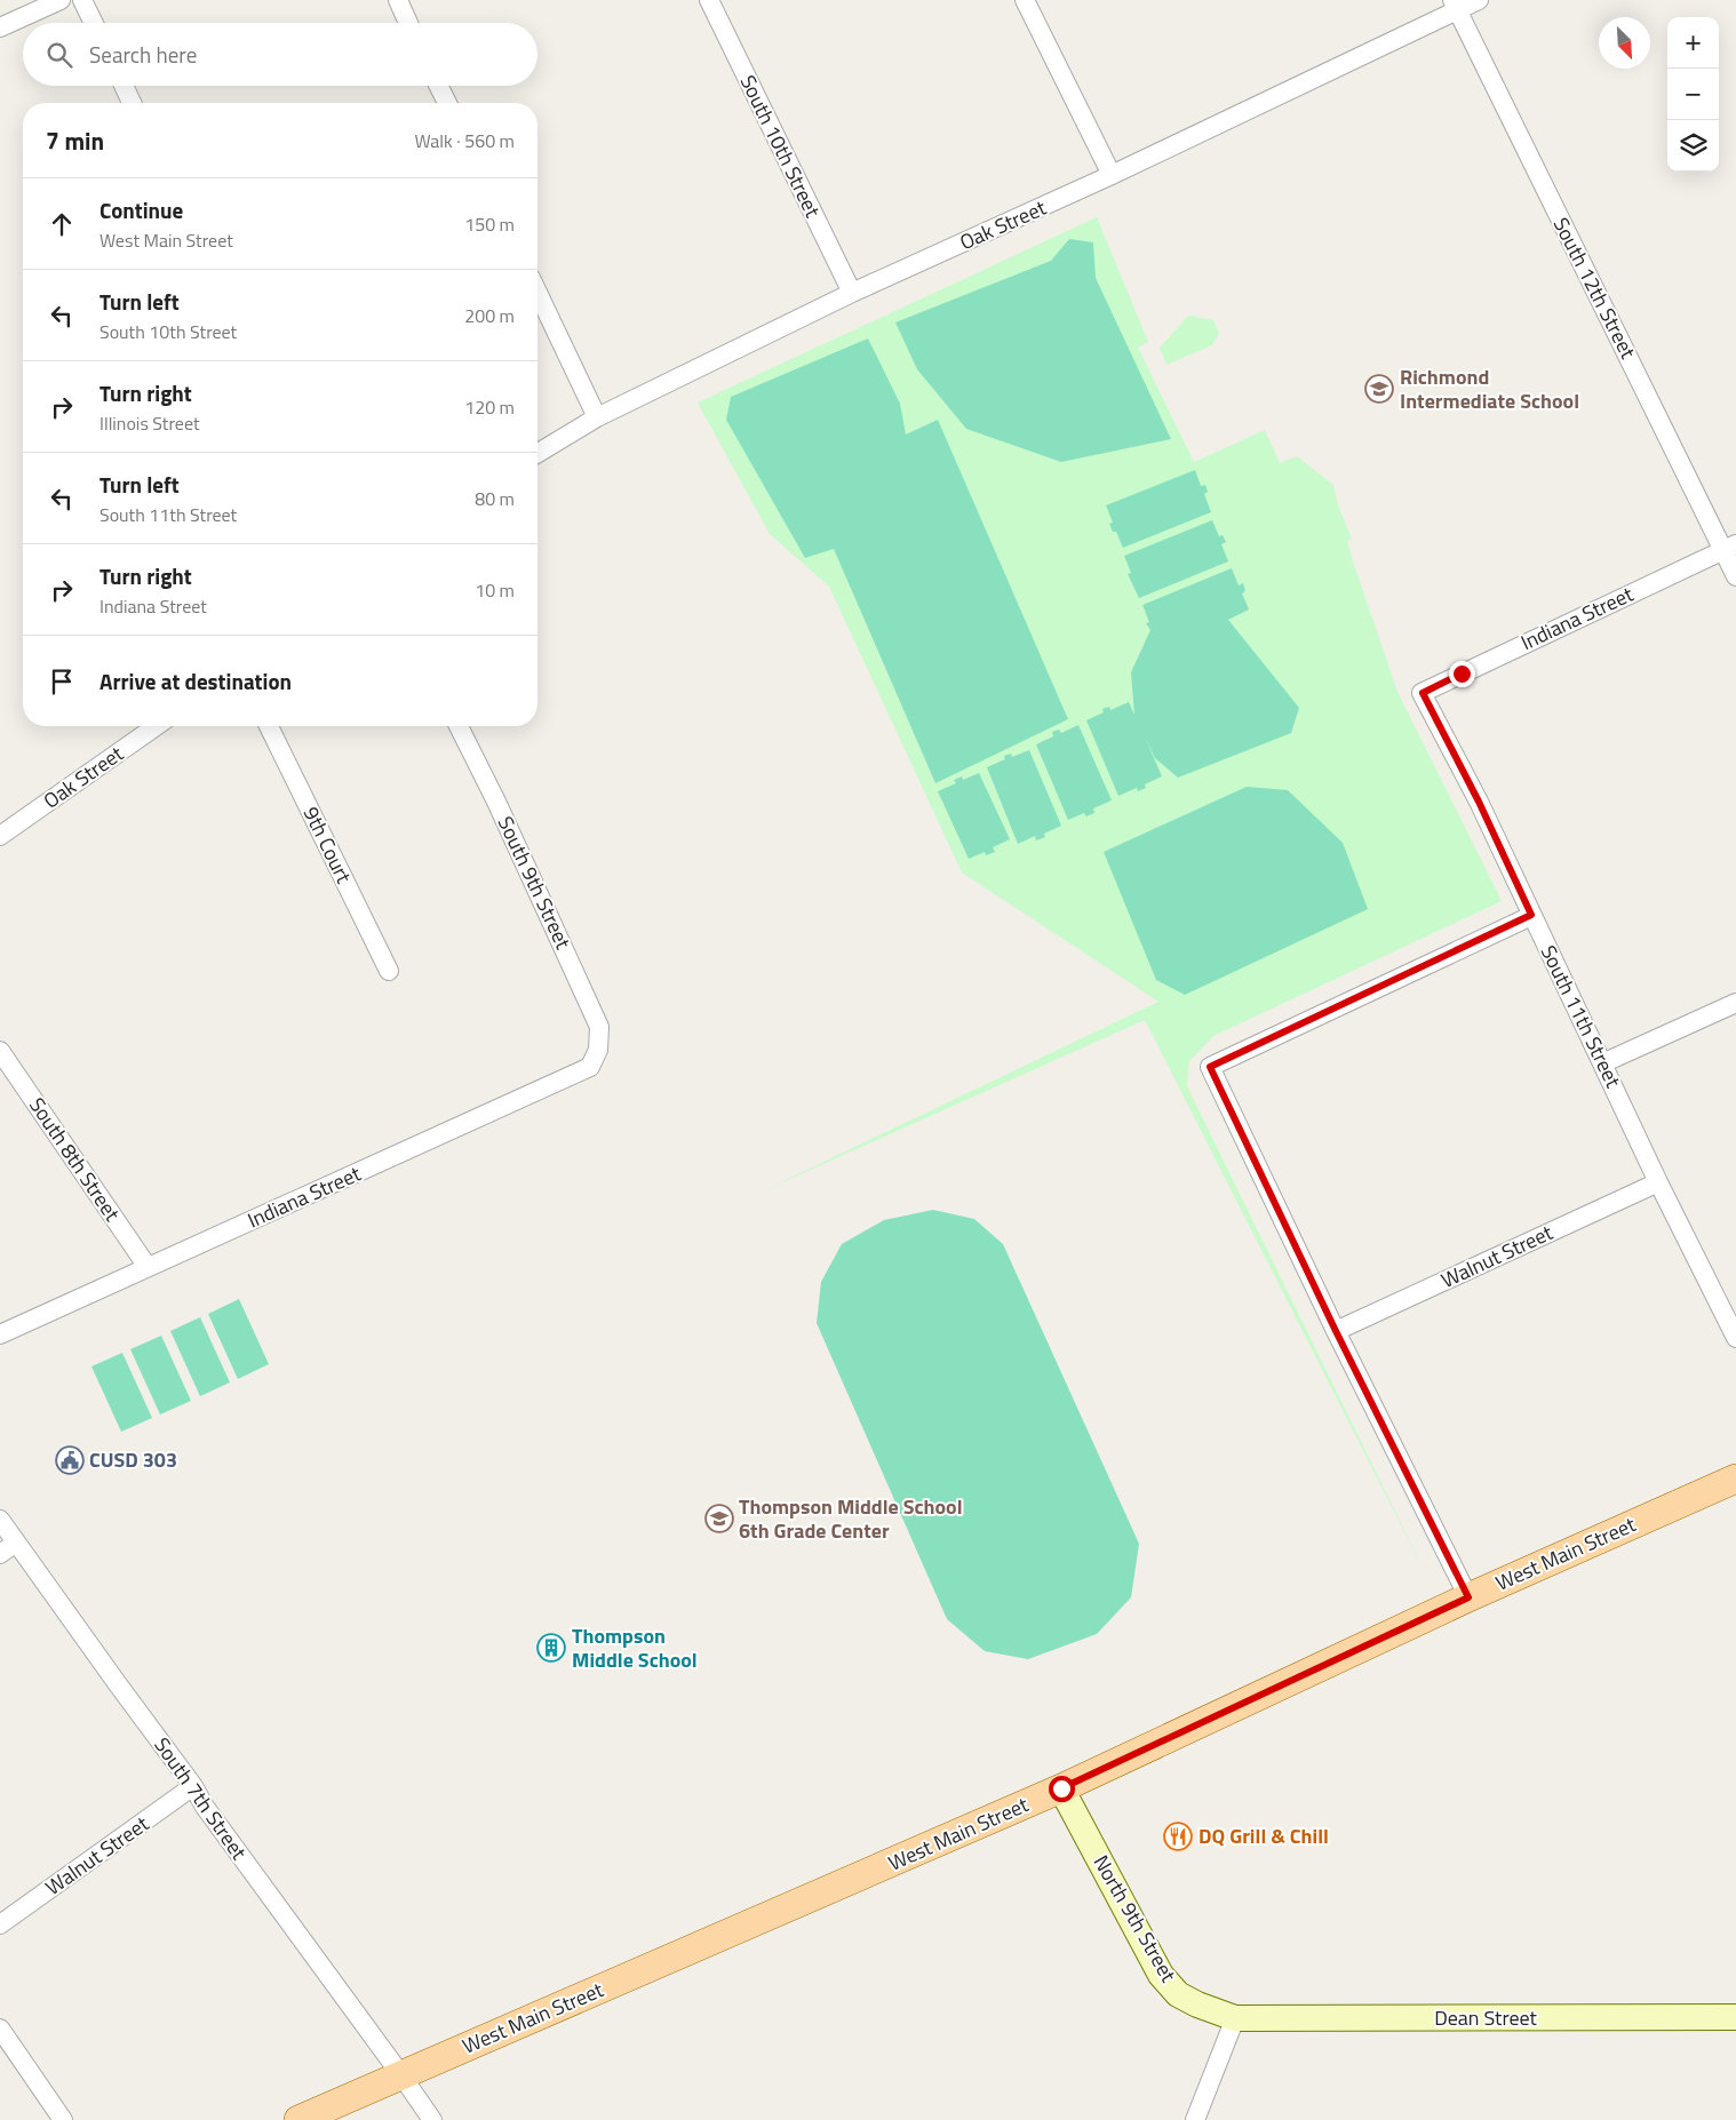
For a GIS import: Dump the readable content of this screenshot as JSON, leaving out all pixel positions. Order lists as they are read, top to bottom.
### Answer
{
  "streets": {
    "main road": ["West Main Street"],
    "street": [
      "South 10th Street",
      "Oak Street",
      "South 12th Street",
      "Indiana Street",
      "9th Court",
      "South 9th Street",
      "South 11th Street",
      "South 8th Street",
      "Walnut Street",
      "South 7th Street",
      "North 9th Street",
      "Dean Street"
    ]
  },
  "crossings": [
    ["South 10th Street", "Oak Street"],
    ["Oak Street", "South 12th Street"],
    ["South 12th Street", "Indiana Street"],
    ["Indiana Street", "South 9th Street"],
    ["Indiana Street", "South 11th Street"],
    ["Indiana Street", "South 8th Street"],
    ["South 11th Street", "Walnut Street"],
    ["Walnut Street", "South 7th Street"],
    ["West Main Street", "South 7th Street"],
    ["West Main Street", "North 9th Street"],
    ["North 9th Street", "Dean Street"]
  ],
  "places": {
    "school or university": ["Richmond Intermediate School", "Thompson Middle School 6th Grade Center"],
    "public building": ["CUSD 303"],
    "building": ["Thompson Middle School"],
    "restaurant": ["DQ Grill & Chill"]
  },
  "north": "bottom right",
  "page": {
    "map_buttons": ["+", "−"],
    "search": "Search here",
    "heading": ["7 min", "Walk · 560 m"],
    "list": [
      ["Continue", "West Main Street", "150 m"],
      ["Turn left", "South 10th Street", "200 m"],
      ["Turn right", "Illinois Street", "120 m"],
      ["Turn left", "South 11th Street", "80 m"],
      ["Turn right", "Indiana Street", "10 m"],
      "Arrive at destination"
    ]
  }
}
